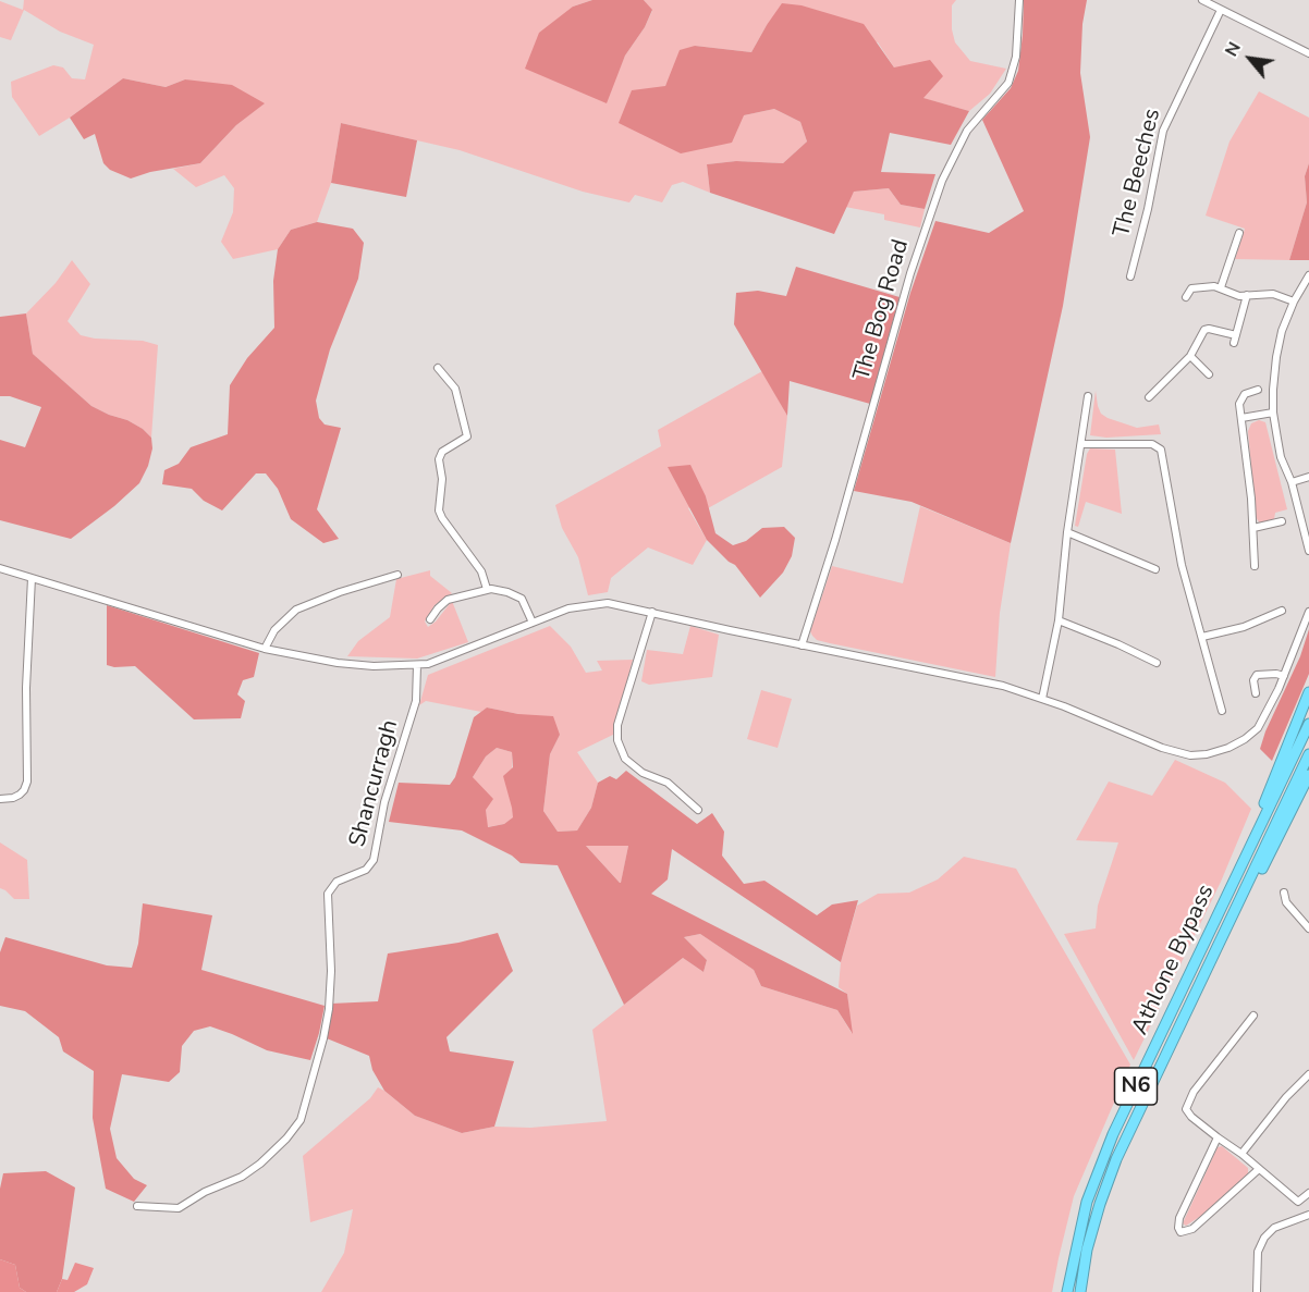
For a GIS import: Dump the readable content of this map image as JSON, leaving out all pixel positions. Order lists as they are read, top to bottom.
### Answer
{
  "streets": {
    "highway": ["Athlone Bypass", "N6"],
    "street": ["The Beeches", "The Bog Road", "Shancurragh"]
  },
  "crossings": [
    ["Athlone Bypass", "N6"]
  ],
  "north": "top left"
}
